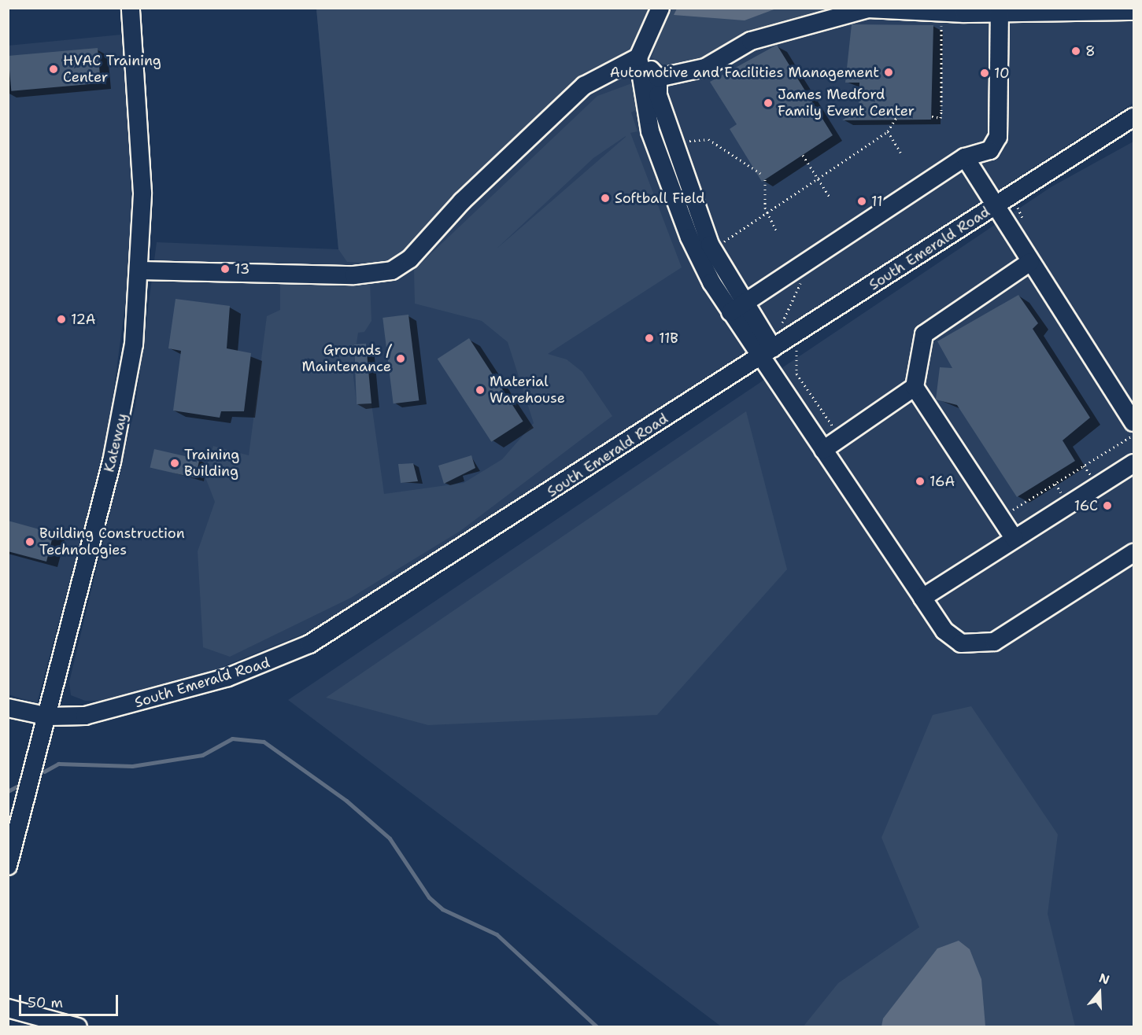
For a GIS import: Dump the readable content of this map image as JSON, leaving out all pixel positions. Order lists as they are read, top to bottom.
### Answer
{
  "streets": {
    "street": ["South Emerald Road", "Kateway"]
  },
  "crossings": [
    ["South Emerald Road", "Kateway"]
  ],
  "places": [
    "8",
    "HVAC Training Center",
    "Automotive and Facilities Management",
    "10",
    "James Medford Family Event Center",
    "Softball Field",
    "11",
    "13",
    "12A",
    "11B",
    "Grounds / Maintenance",
    "Material Warehouse",
    "Training Building",
    "16A",
    "16C",
    "Building Construction Technologies"
  ],
  "scale_bar": "50 m",
  "north": "top"
}
